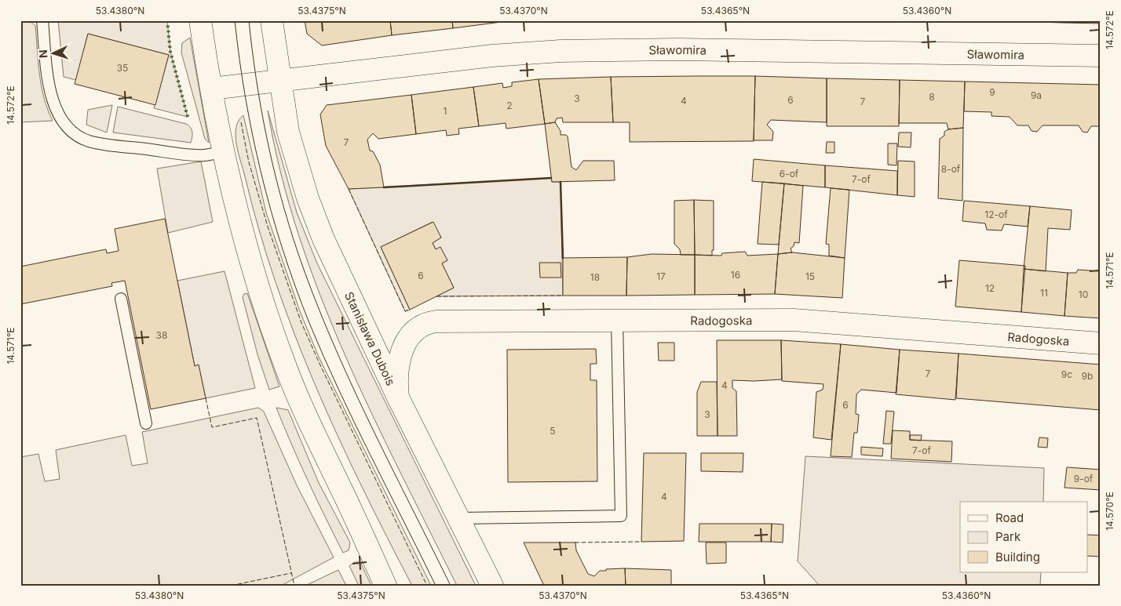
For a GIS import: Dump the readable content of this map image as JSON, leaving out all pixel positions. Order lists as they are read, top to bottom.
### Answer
{
  "streets": {
    "street": ["Sławomira", "Radogoska", "Stanisława Dubois"]
  },
  "crossings": [
    ["Sławomira", "Stanisława Dubois"],
    ["Radogoska", "Stanisława Dubois"]
  ],
  "house_numbers": [
    "35",
    "9",
    "9a",
    "8",
    "3",
    "6",
    "4",
    "7",
    "2",
    "1",
    "7",
    "8-of",
    "6-of",
    "7-of",
    "12-of",
    "16",
    "6",
    "17",
    "15",
    "18",
    "12",
    "11",
    "10",
    "38",
    "7",
    "9c",
    "9b",
    "4",
    "6",
    "3",
    "5",
    "7-of",
    "9-of",
    "4"
  ],
  "legend": ["Road", "Park", "Building"],
  "north": "left",
  "coordinates": [
    "53.4380°N",
    "53.4375°N",
    "53.4370°N",
    "53.4365°N",
    "53.4360°N",
    "14.572°E",
    "14.571°E",
    "14.570°E"
  ]
}
